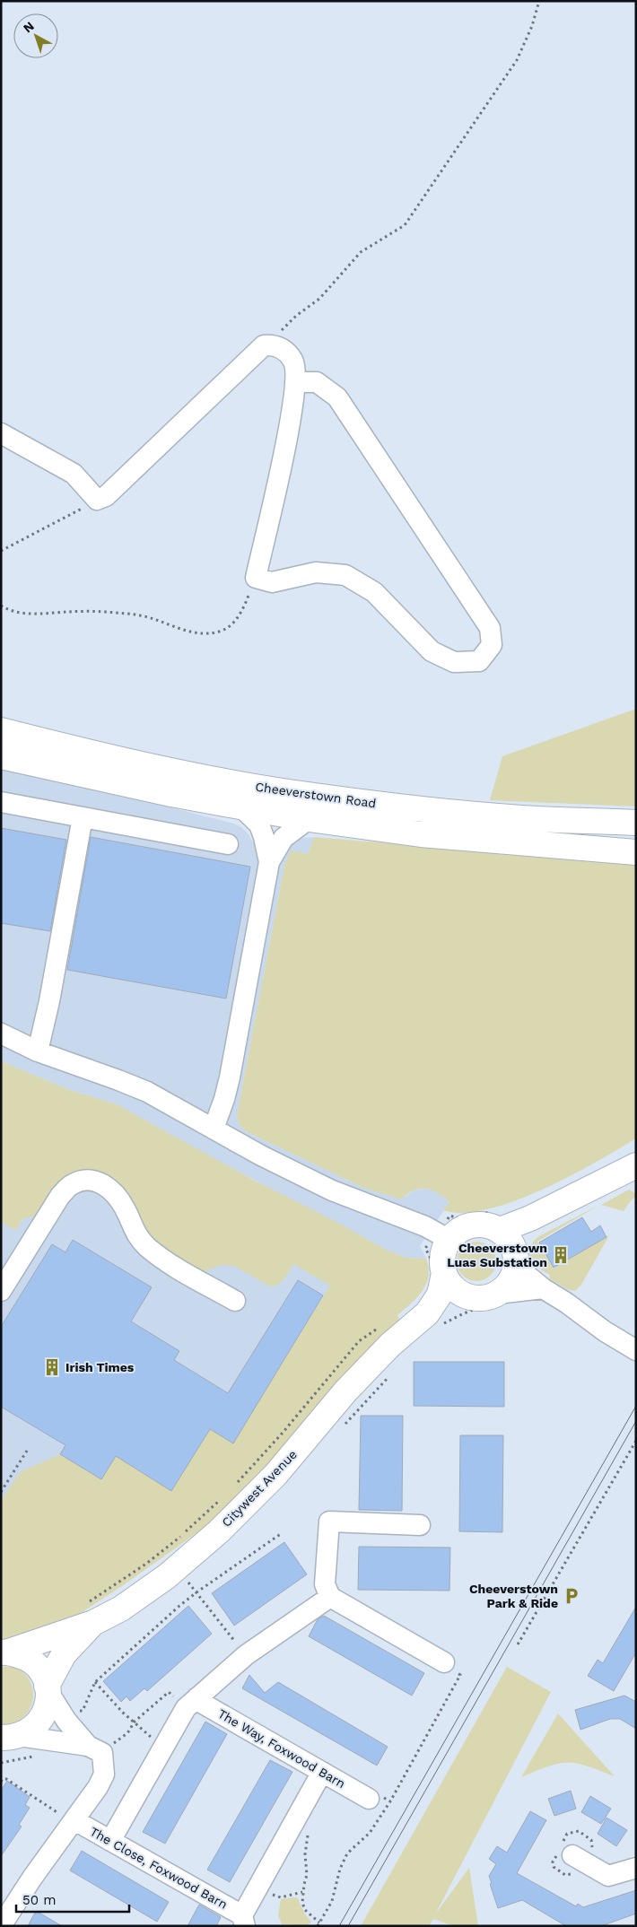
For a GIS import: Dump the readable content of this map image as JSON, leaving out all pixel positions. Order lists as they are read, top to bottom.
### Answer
{
  "streets": {
    "main road": ["Cheeverstown Road", "Citywest Avenue"],
    "street": ["The Way, Foxwood Barn", "The Close, Foxwood Barn"]
  },
  "places": {
    "building": ["Cheeverstown Luas Substation", "Irish Times"],
    "parking": ["Cheeverstown Park & Ride"]
  },
  "scale_bar": "50 m",
  "north": "top left"
}
